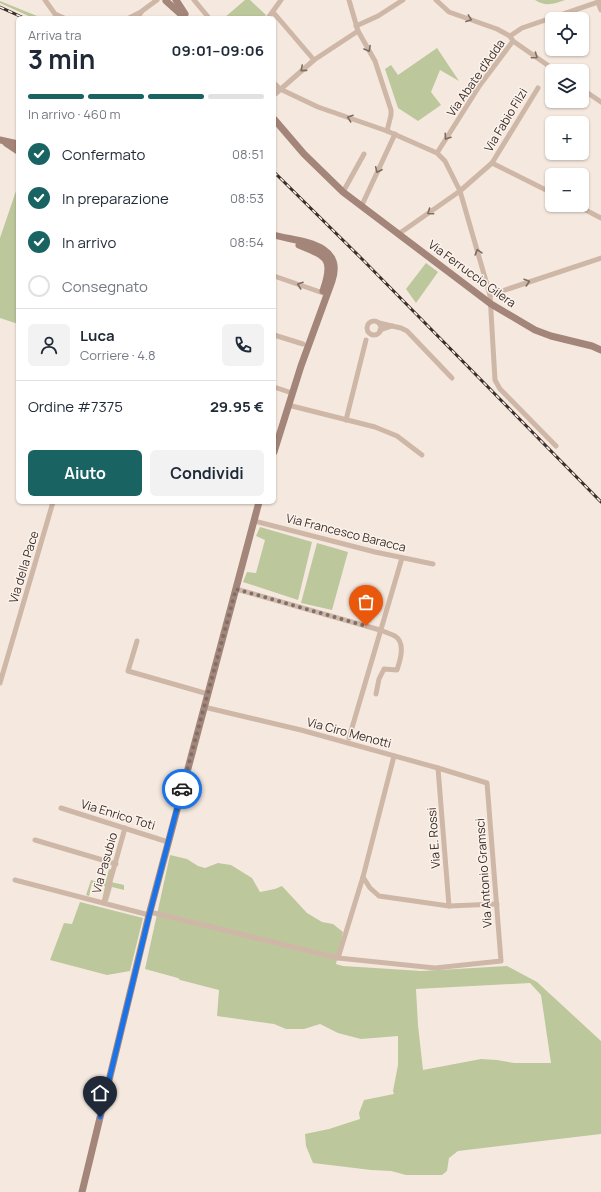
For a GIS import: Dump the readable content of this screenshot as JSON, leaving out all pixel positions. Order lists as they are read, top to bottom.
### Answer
{
  "streets": {
    "street": [
      "Via Abate d'Adda",
      "Via Fabio Filzi",
      "Via Ferruccio Gilera",
      "Via Francesco Baracca",
      "Via della Pace",
      "Via Ciro Menotti",
      "Via Enrico Toti",
      "Via E. Rossi",
      "Via Pasubio",
      "Via Antonio Gramsci"
    ]
  },
  "crossings": [
    ["Via Fabio Filzi", "Via Ferruccio Gilera"],
    ["Via Ciro Menotti", "Via E. Rossi"],
    ["Via Ciro Menotti", "Via Antonio Gramsci"],
    ["Via Enrico Toti", "Via Pasubio"]
  ],
  "one_way": ["Via Abate d'Adda", "Via Fabio Filzi"],
  "page": {
    "map_buttons": ["+", "−"],
    "heading": ["3 min", "Arriva tra", "09:01–09:06"],
    "panel": [
      "Luca",
      "Corriere · 4.8",
      "Ordine #7375",
      "29.95 €"
    ],
    "bar": "In arrivo · 460 m",
    "list": [
      ["Confermato", "08:51"],
      ["In preparazione", "08:53"],
      ["In arrivo", "08:54"],
      "Consegnato"
    ],
    "buttons": ["Aiuto", "Condividi"]
  }
}
